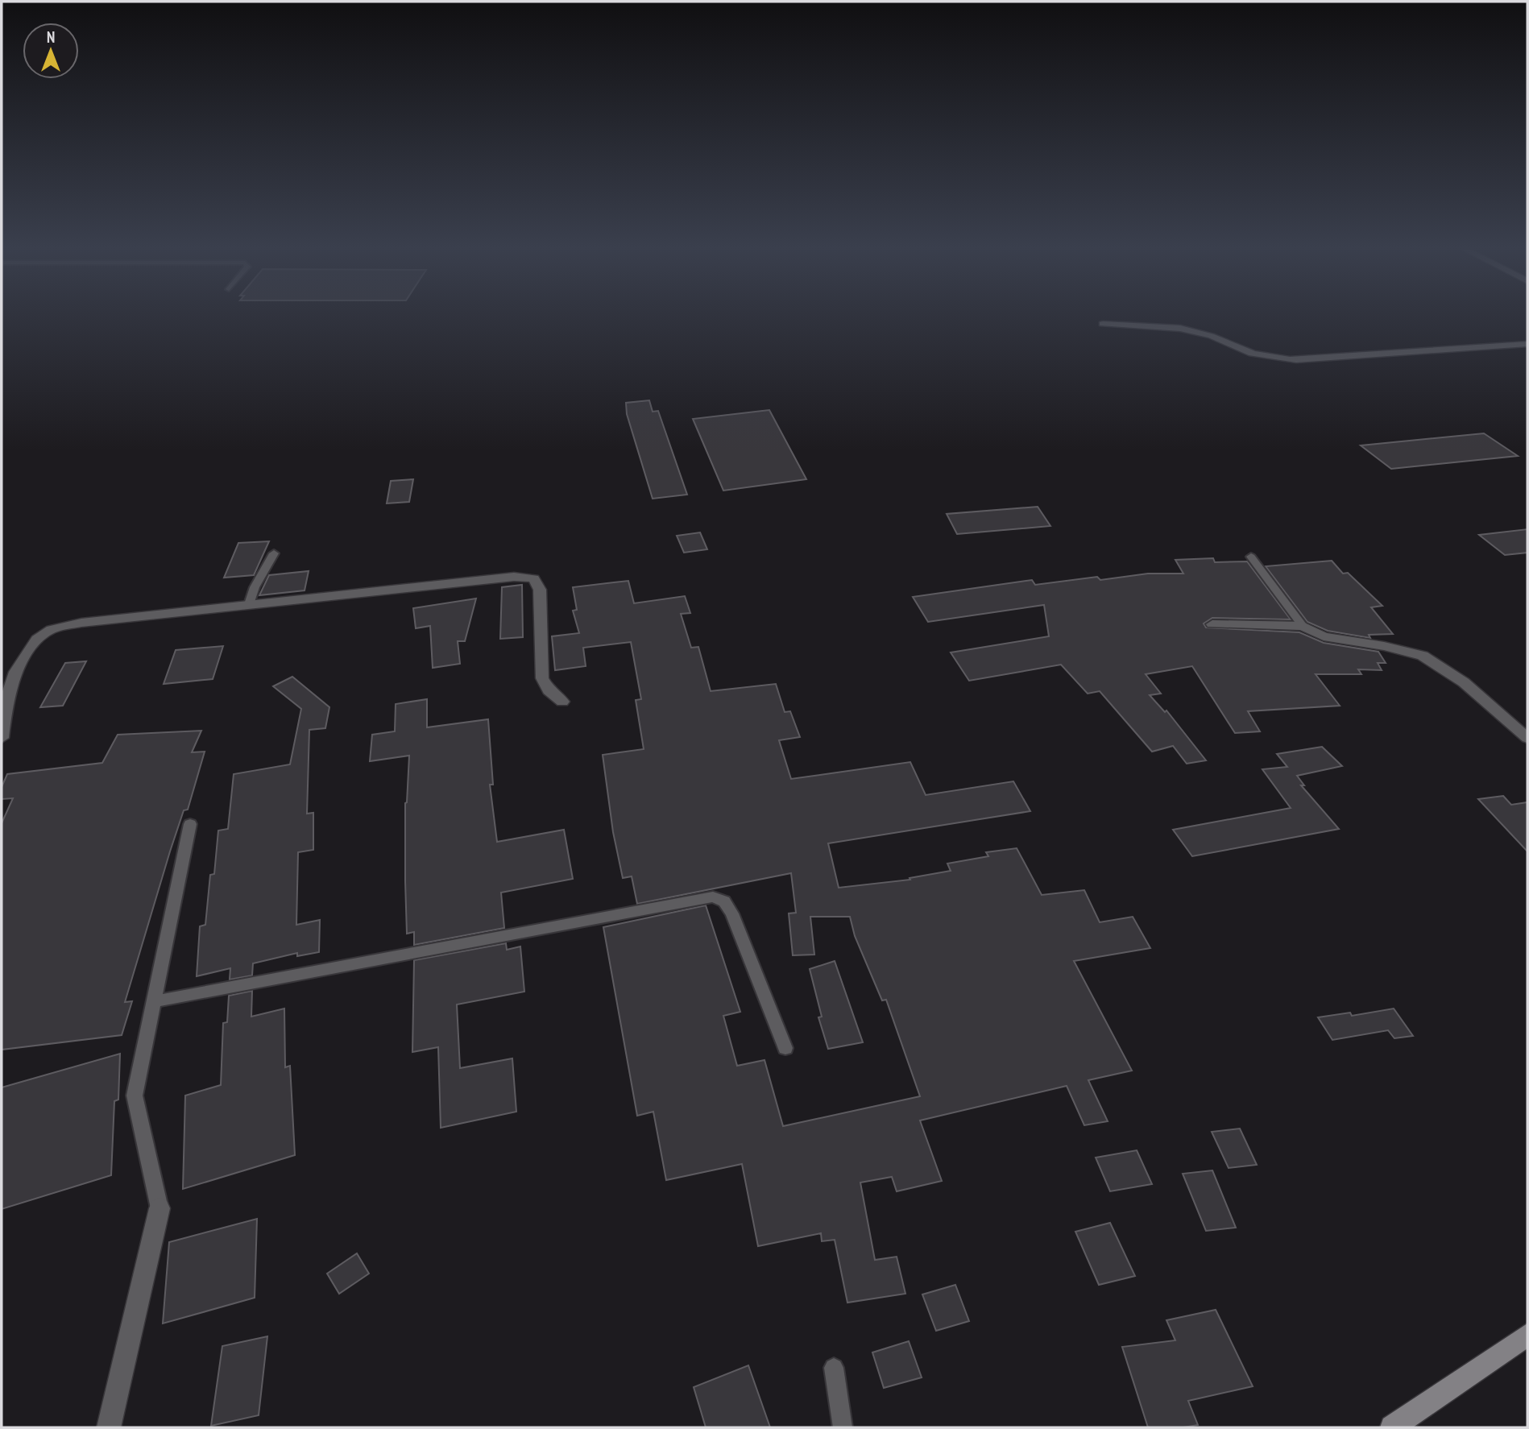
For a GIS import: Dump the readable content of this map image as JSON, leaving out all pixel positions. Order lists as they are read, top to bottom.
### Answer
{
  "north": "top"
}
